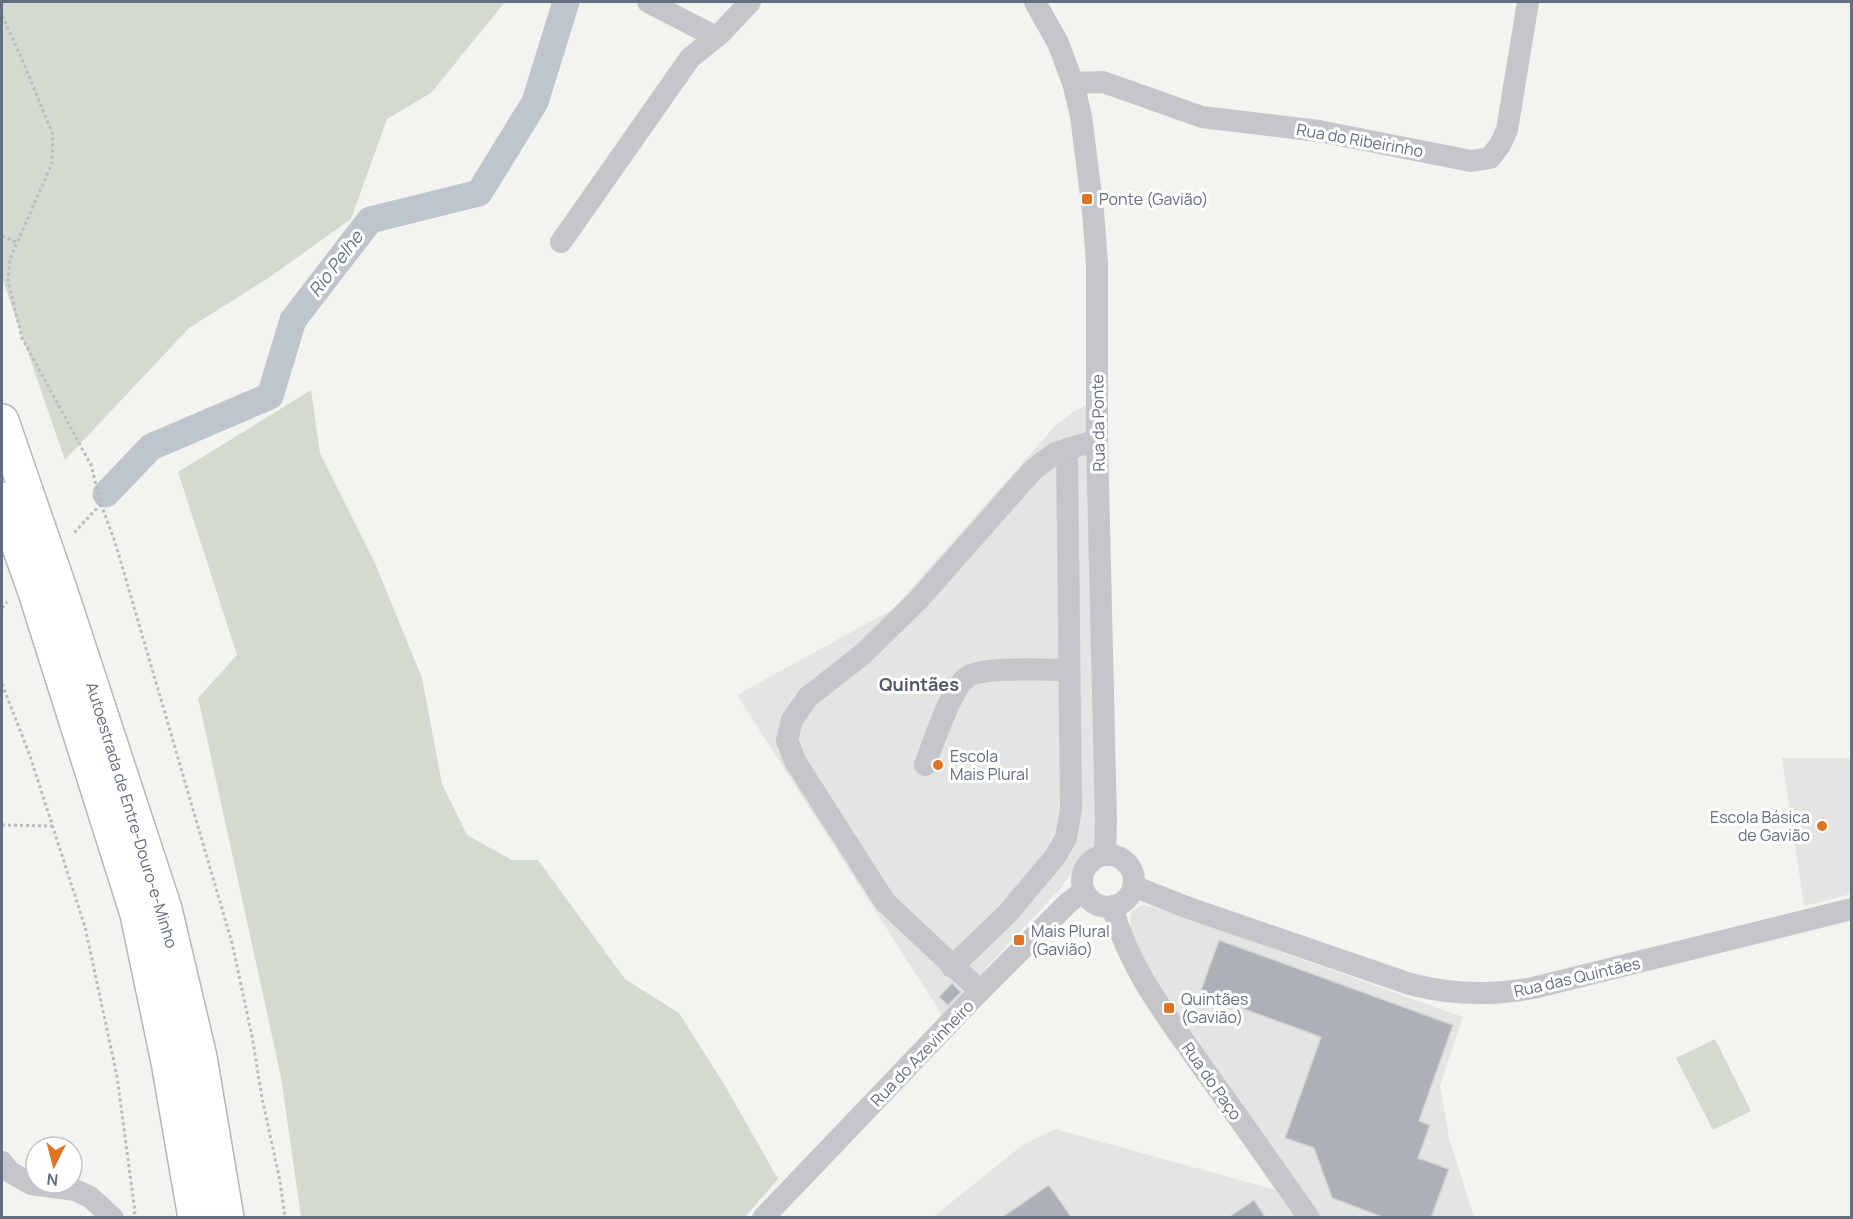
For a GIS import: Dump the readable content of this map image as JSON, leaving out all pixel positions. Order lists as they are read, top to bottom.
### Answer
{
  "streets": {
    "highway": ["Autoestrada de Entre-Douro-e-Minho"],
    "street": [
      "Rua do Ribeirinho",
      "Rua da Ponte",
      "Rua das Quintães",
      "Rua do Azevinheiro",
      "Rua do Paço"
    ]
  },
  "crossings": [
    ["Rua do Ribeirinho", "Rua da Ponte"],
    ["Rua da Ponte", "Rua das Quintães"],
    ["Rua da Ponte", "Rua do Azevinheiro"],
    ["Rua da Ponte", "Rua do Paço"],
    ["Rua das Quintães", "Rua do Azevinheiro"],
    ["Rua das Quintães", "Rua do Paço"],
    ["Rua do Azevinheiro", "Rua do Paço"]
  ],
  "districts": ["Quintães"],
  "water": ["Rio Pelhe"],
  "places": {
    "transit": ["Ponte (Gavião)", "Mais Plural (Gavião)", "Quintães (Gavião)"],
    "other": ["Escola Mais Plural", "Escola Básica de Gavião"]
  },
  "north": "bottom"
}
